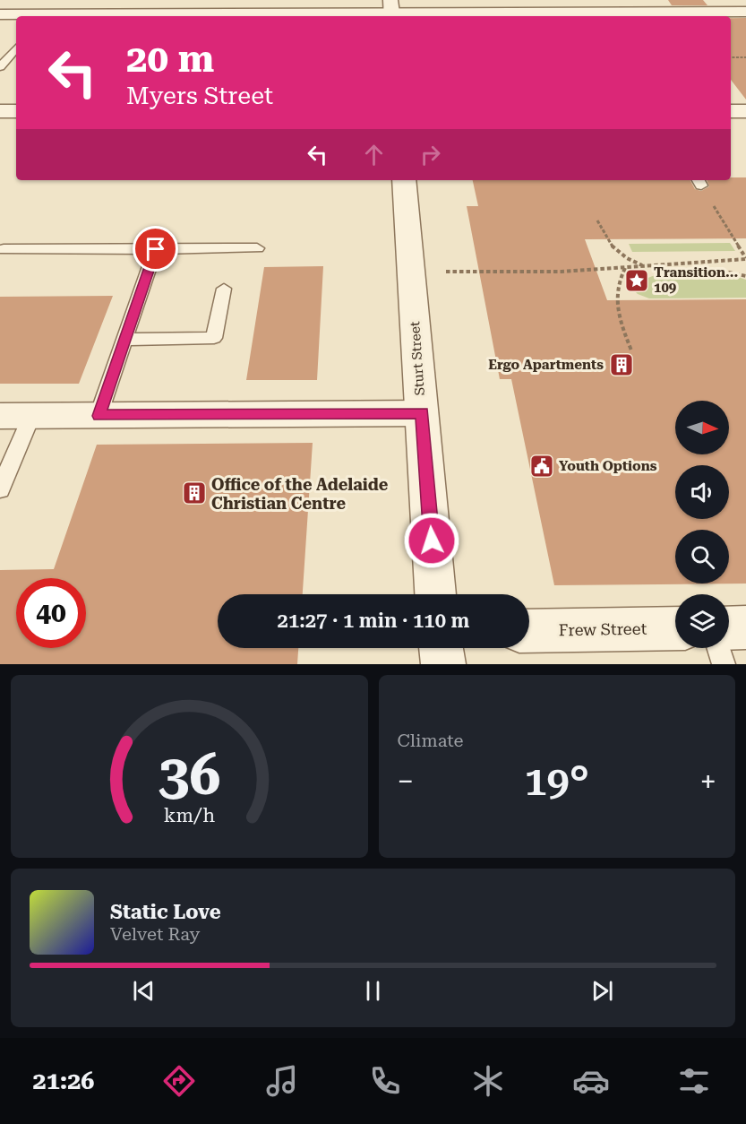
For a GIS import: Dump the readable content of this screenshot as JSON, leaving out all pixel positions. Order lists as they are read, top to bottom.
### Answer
{
  "streets": {
    "street": ["Sturt Street", "Frew Street"]
  },
  "places": {
    "place": ["Transition... 109"],
    "building": ["Ergo Apartments", "Office of the Adelaide Christian Centre"],
    "public building": ["Youth Options"]
  },
  "north": "right",
  "page": {
    "turn": ["20 m", "Myers Street"],
    "limit": "40",
    "trip": "21:27 · 1 min · 110 m",
    "tile": "Climate",
    "heat": ["−", "19°", "+"],
    "song": ["Static Love", "Velvet Ray"],
    "tabs": "21:26",
    "gauge": ["36", "km/h"]
  }
}
